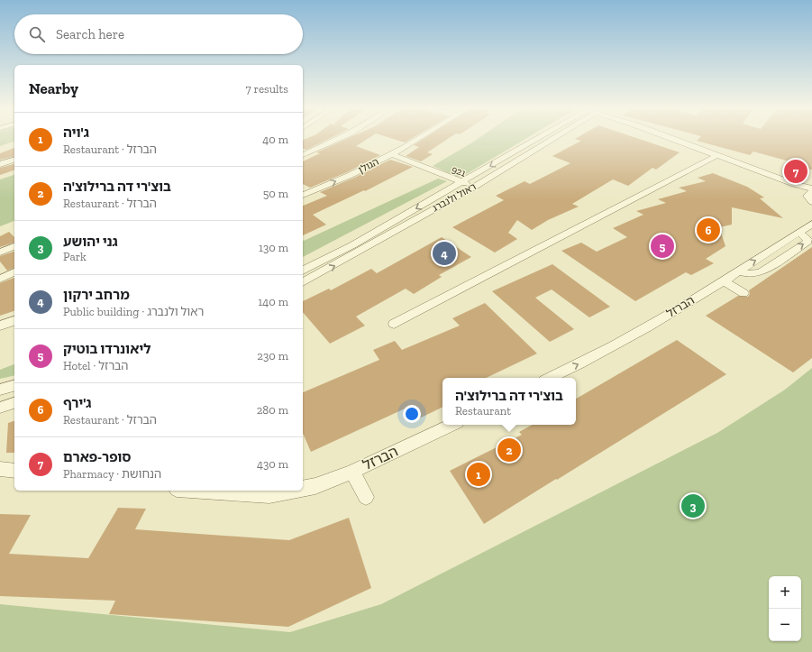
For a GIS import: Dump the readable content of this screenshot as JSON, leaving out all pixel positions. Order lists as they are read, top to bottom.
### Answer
{
  "streets": {
    "street": [
      "הגולן",
      "921",
      "ראול ולנברג",
      "הברזל"
    ]
  },
  "crossings": [
    ["הגולן", "921"],
    ["921", "ראול ולנברג"]
  ],
  "one_way": ["הברזל"],
  "page": {
    "search": "Search here",
    "heading": ["Nearby", "7 results"],
    "list": [
      {
        "mark": "1",
        "name": "ג'ויה",
        "note": "Restaurant · הברזל",
        "value": "40 m"
      },
      {
        "mark": "2",
        "name": "בוצ'רי דה ברילוצ'ה",
        "note": "Restaurant · הברזל",
        "value": "50 m"
      },
      {
        "mark": "3",
        "name": "גני יהושע",
        "note": "Park",
        "value": "130 m"
      },
      {
        "mark": "4",
        "name": "מרחב ירקון",
        "note": "Public building · ראול ולנברג",
        "value": "140 m"
      },
      {
        "mark": "5",
        "name": "ליאונרדו בוטיק",
        "note": "Hotel · הברזל",
        "value": "230 m"
      },
      {
        "mark": "6",
        "name": "ג'ירף",
        "note": "Restaurant · הברזל",
        "value": "280 m"
      },
      {
        "mark": "7",
        "name": "סופר-פארם",
        "note": "Pharmacy · הנחושת",
        "value": "430 m"
      }
    ],
    "pins": [
      "7",
      "6",
      "5",
      "4",
      "2",
      "1",
      "3"
    ],
    "popup": ["בוצ'רי דה ברילוצ'ה", "Restaurant"],
    "map_buttons": ["+", "−"]
  }
}
